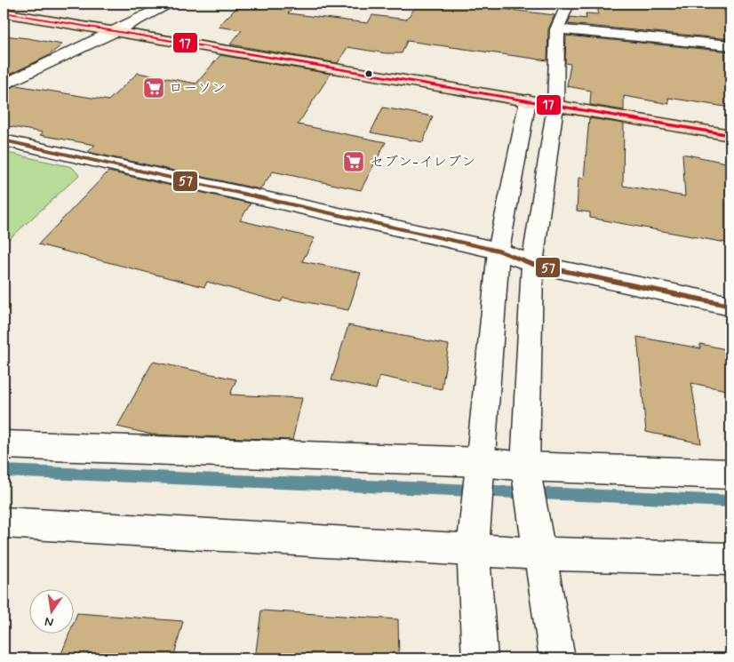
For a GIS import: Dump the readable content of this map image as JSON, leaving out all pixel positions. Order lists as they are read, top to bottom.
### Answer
{
  "places": {
    "supermarket": ["ローソン", "セブン-イレブン"]
  },
  "lines": ["transit line 17", "transit line 57"],
  "north": "bottom"
}
